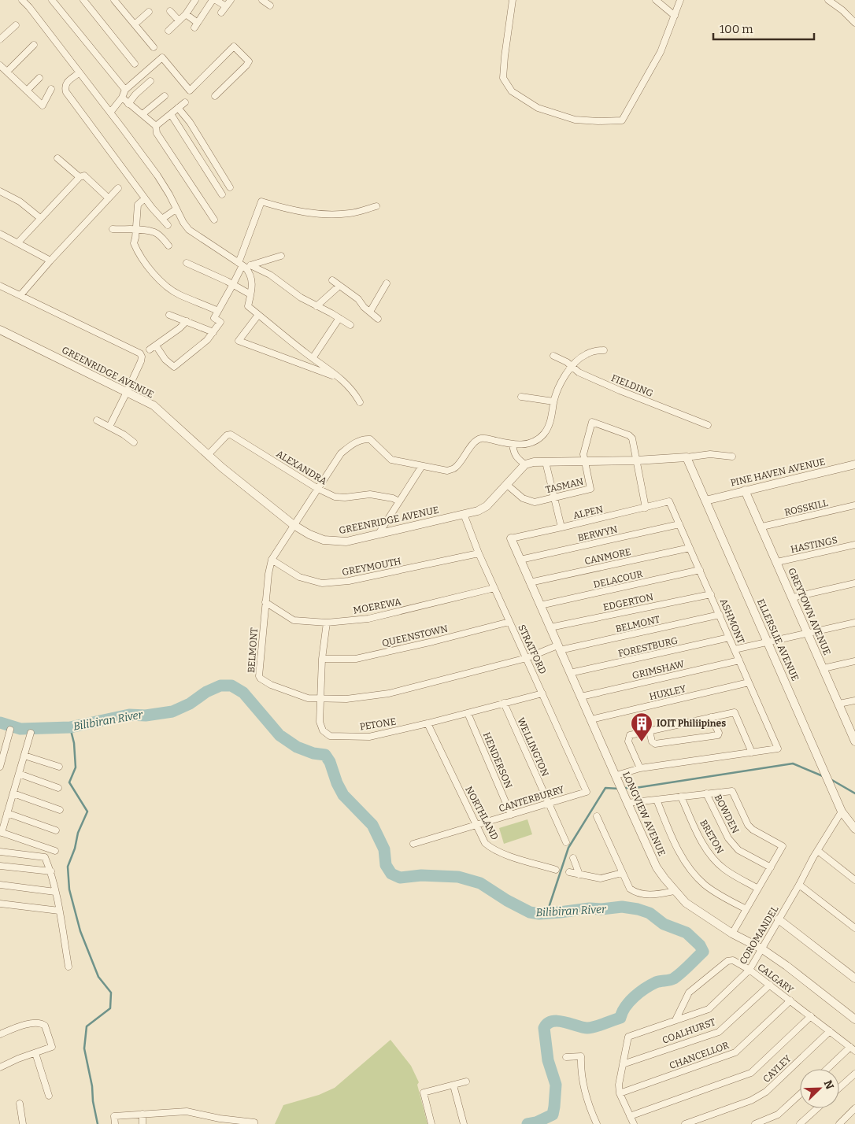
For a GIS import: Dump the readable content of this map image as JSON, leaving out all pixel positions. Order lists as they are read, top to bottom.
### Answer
{
  "streets": {
    "street": [
      "GREENRIDGE AVENUE",
      "FIELDING",
      "ALEXANDRA",
      "PINE HAVEN AVENUE",
      "TASMAN",
      "ROSSKILL",
      "ALPEN",
      "BERWYN",
      "HASTINGS",
      "CANMORE",
      "GREYMOUTH",
      "DELACOUR",
      "EDGERTON",
      "MOEREWA",
      "GREYTOWN AVENUE",
      "ASHMONT",
      "BELMONT",
      "QUEENSTOWN",
      "ELLERSLIE AVENUE",
      "FORESTBURG",
      "STRATFORD",
      "GRIMSHAW",
      "HUXLEY",
      "PETONE",
      "WELLINGTON",
      "HENDERSON",
      "CANTERBURRY",
      "NORTHLAND",
      "LONGVIEW AVENUE",
      "BOWDEN",
      "BRETON",
      "COROMANDEL",
      "CALGARY",
      "COALHURST",
      "CHANCELLOR",
      "CAYLEY"
    ]
  },
  "crossings": [
    ["GREENRIDGE AVENUE", "ALEXANDRA"],
    ["GREENRIDGE AVENUE", "TASMAN"],
    ["GREENRIDGE AVENUE", "BELMONT"],
    ["GREENRIDGE AVENUE", "STRATFORD"],
    ["ALEXANDRA", "BELMONT"],
    ["PINE HAVEN AVENUE", "GREYTOWN AVENUE"],
    ["PINE HAVEN AVENUE", "ELLERSLIE AVENUE"],
    ["TASMAN", "ALPEN"],
    ["ROSSKILL", "GREYTOWN AVENUE"],
    ["ALPEN", "ASHMONT"],
    ["ALPEN", "LONGVIEW AVENUE"],
    ["BERWYN", "ASHMONT"],
    ["BERWYN", "LONGVIEW AVENUE"],
    ["HASTINGS", "GREYTOWN AVENUE"],
    ["CANMORE", "ASHMONT"],
    ["CANMORE", "LONGVIEW AVENUE"],
    ["GREYMOUTH", "BELMONT"],
    ["GREYMOUTH", "STRATFORD"],
    ["DELACOUR", "ASHMONT"],
    ["DELACOUR", "LONGVIEW AVENUE"],
    ["EDGERTON", "ASHMONT"],
    ["EDGERTON", "LONGVIEW AVENUE"],
    ["MOEREWA", "BELMONT"],
    ["MOEREWA", "STRATFORD"],
    ["MOEREWA", "PETONE"],
    ["ASHMONT", "BELMONT"],
    ["ASHMONT", "FORESTBURG"],
    ["ASHMONT", "GRIMSHAW"],
    ["ASHMONT", "HUXLEY"],
    ["BELMONT", "STRATFORD"],
    ["BELMONT", "PETONE"],
    ["BELMONT", "LONGVIEW AVENUE"],
    ["QUEENSTOWN", "STRATFORD"],
    ["QUEENSTOWN", "PETONE"],
    ["ELLERSLIE AVENUE", "COROMANDEL"],
    ["FORESTBURG", "LONGVIEW AVENUE"],
    ["STRATFORD", "PETONE"],
    ["STRATFORD", "CANTERBURRY"],
    ["GRIMSHAW", "LONGVIEW AVENUE"],
    ["HUXLEY", "LONGVIEW AVENUE"],
    ["PETONE", "WELLINGTON"],
    ["PETONE", "HENDERSON"],
    ["PETONE", "NORTHLAND"],
    ["WELLINGTON", "CANTERBURRY"],
    ["HENDERSON", "CANTERBURRY"],
    ["CANTERBURRY", "NORTHLAND"],
    ["LONGVIEW AVENUE", "COROMANDEL"],
    ["COROMANDEL", "CALGARY"],
    ["COROMANDEL", "COALHURST"],
    ["COROMANDEL", "CHANCELLOR"],
    ["CALGARY", "COALHURST"],
    ["CALGARY", "CHANCELLOR"],
    ["CALGARY", "CAYLEY"]
  ],
  "water": ["Bilibiran River"],
  "places": {
    "building": ["IOIT Philiipines"]
  },
  "scale_bar": "100 m",
  "north": "top right"
}
